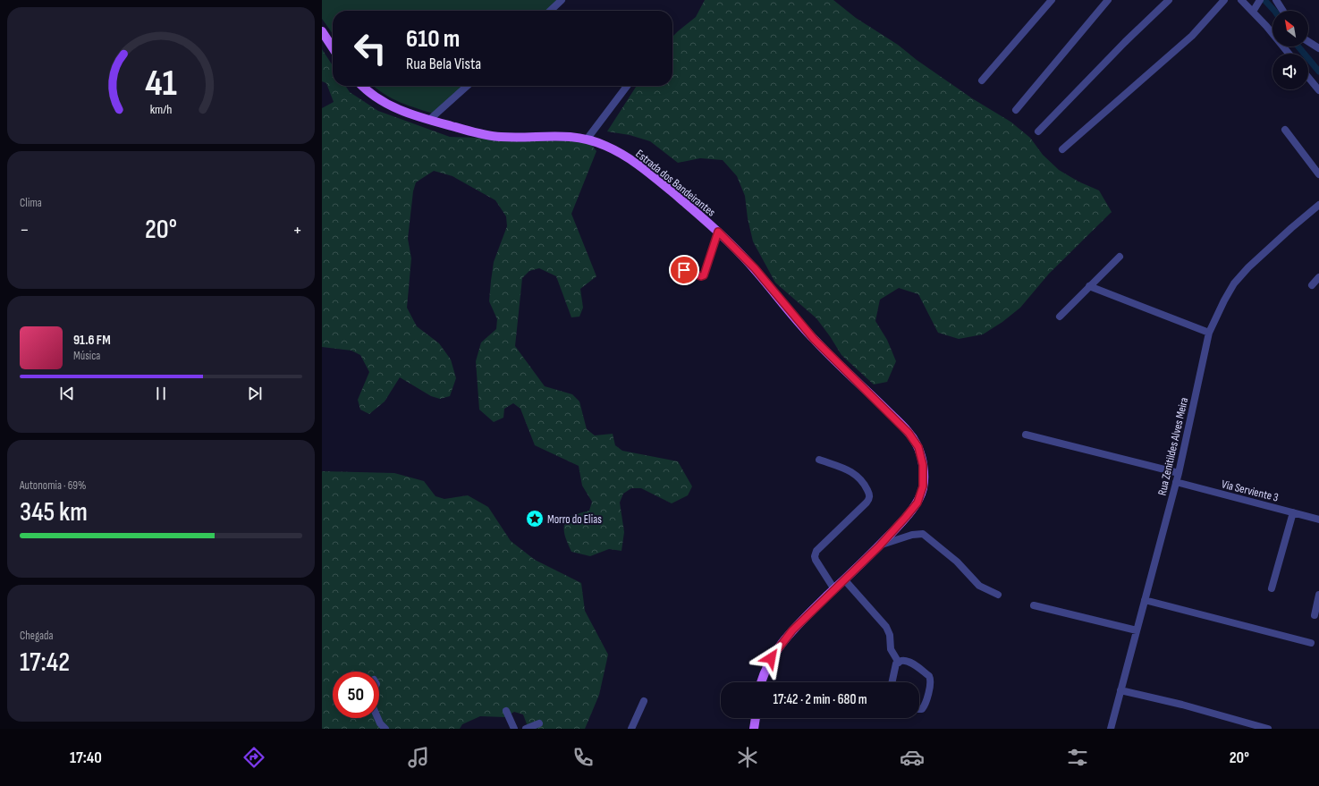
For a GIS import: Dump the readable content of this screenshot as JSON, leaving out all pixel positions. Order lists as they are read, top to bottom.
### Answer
{
  "streets": {
    "main road": ["Estrada dos Bandeirantes"],
    "street": ["Rua Zenitildes Alves Meira", "Via Serviente 3"]
  },
  "crossings": [
    ["Rua Zenitildes Alves Meira", "Via Serviente 3"]
  ],
  "places": {
    "place": ["Morro do Elias"]
  },
  "north": "top left",
  "page": {
    "turn": ["610 m", "Rua Bela Vista"],
    "tile": [
      "Clima",
      ["Autonomia · 69%", "345 km"],
      ["Chegada", "17:42"]
    ],
    "heat": ["−", "20°", "+"],
    "song": ["91.6 FM", "Música"],
    "limit": "50",
    "trip": "17:42 · 2 min · 680 m",
    "tabs": ["17:40", "20°"],
    "gauge": ["41", "km/h"]
  }
}
